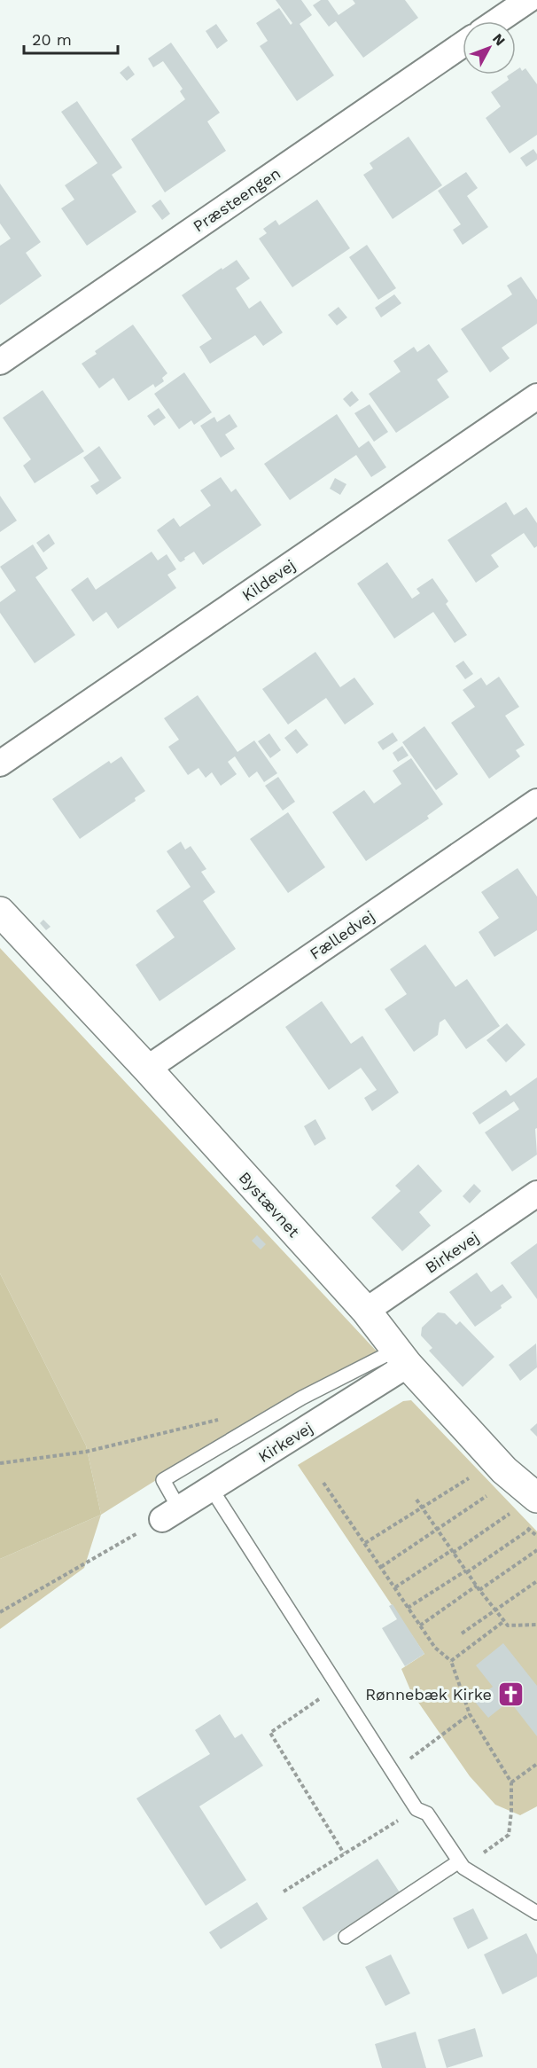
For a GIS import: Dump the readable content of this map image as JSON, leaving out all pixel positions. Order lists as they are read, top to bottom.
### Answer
{
  "streets": {
    "street": [
      "Præsteengen",
      "Kildevej",
      "Fælledvej",
      "Bystævnet",
      "Birkevej",
      "Kirkevej"
    ]
  },
  "crossings": [
    ["Fælledvej", "Bystævnet"],
    ["Bystævnet", "Birkevej"],
    ["Bystævnet", "Kirkevej"]
  ],
  "places": {
    "church": ["Rønnebæk Kirke"]
  },
  "scale_bar": "20 m",
  "north": "top right"
}
